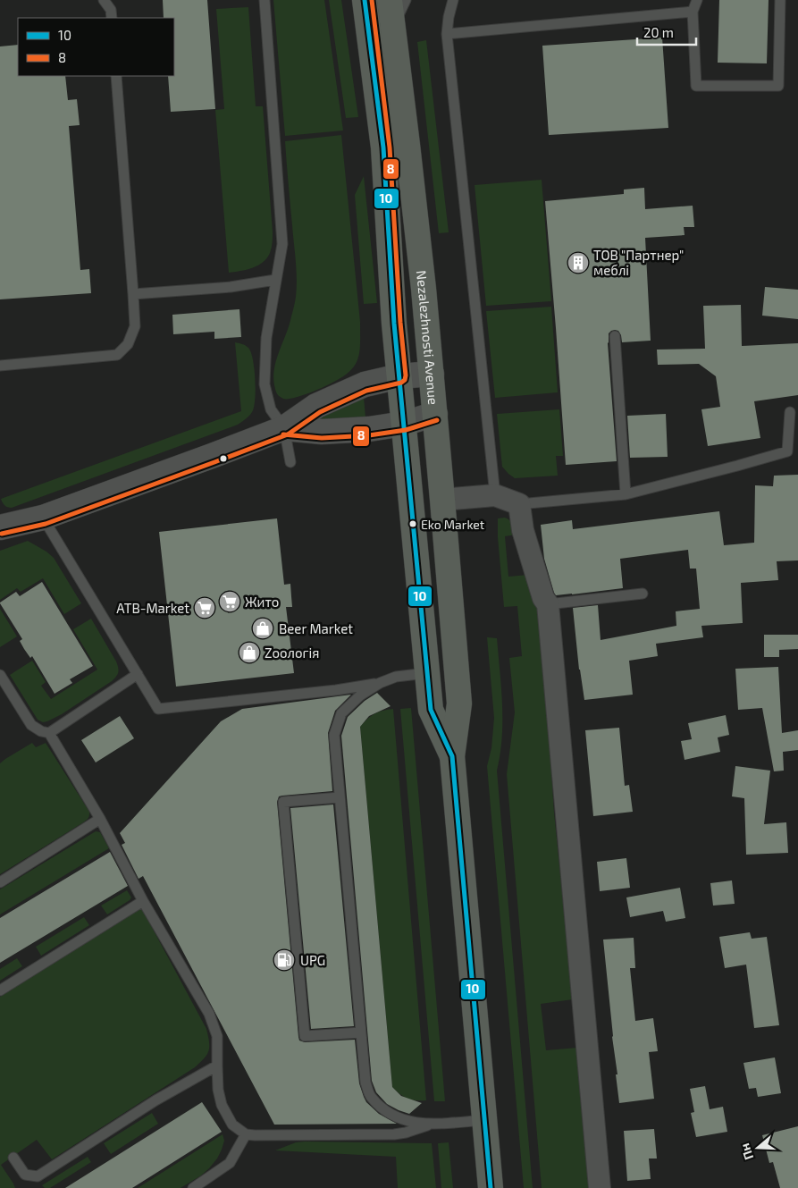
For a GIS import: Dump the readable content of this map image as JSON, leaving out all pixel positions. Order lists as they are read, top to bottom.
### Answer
{
  "streets": {
    "main road": ["Nezalezhnosti Avenue"]
  },
  "places": {
    "building": ["ТОВ \"Партнер\" меблі"],
    "other": ["Eko Market"],
    "supermarket": ["Жито", "ATB-Market"],
    "shop": ["Beer Market", "Zooлогія"],
    "fuel station": ["UPG"]
  },
  "lines": ["transit line 10", "transit line 8"],
  "legend": ["10", "8"],
  "scale_bar": "20 m",
  "north": "left"
}
